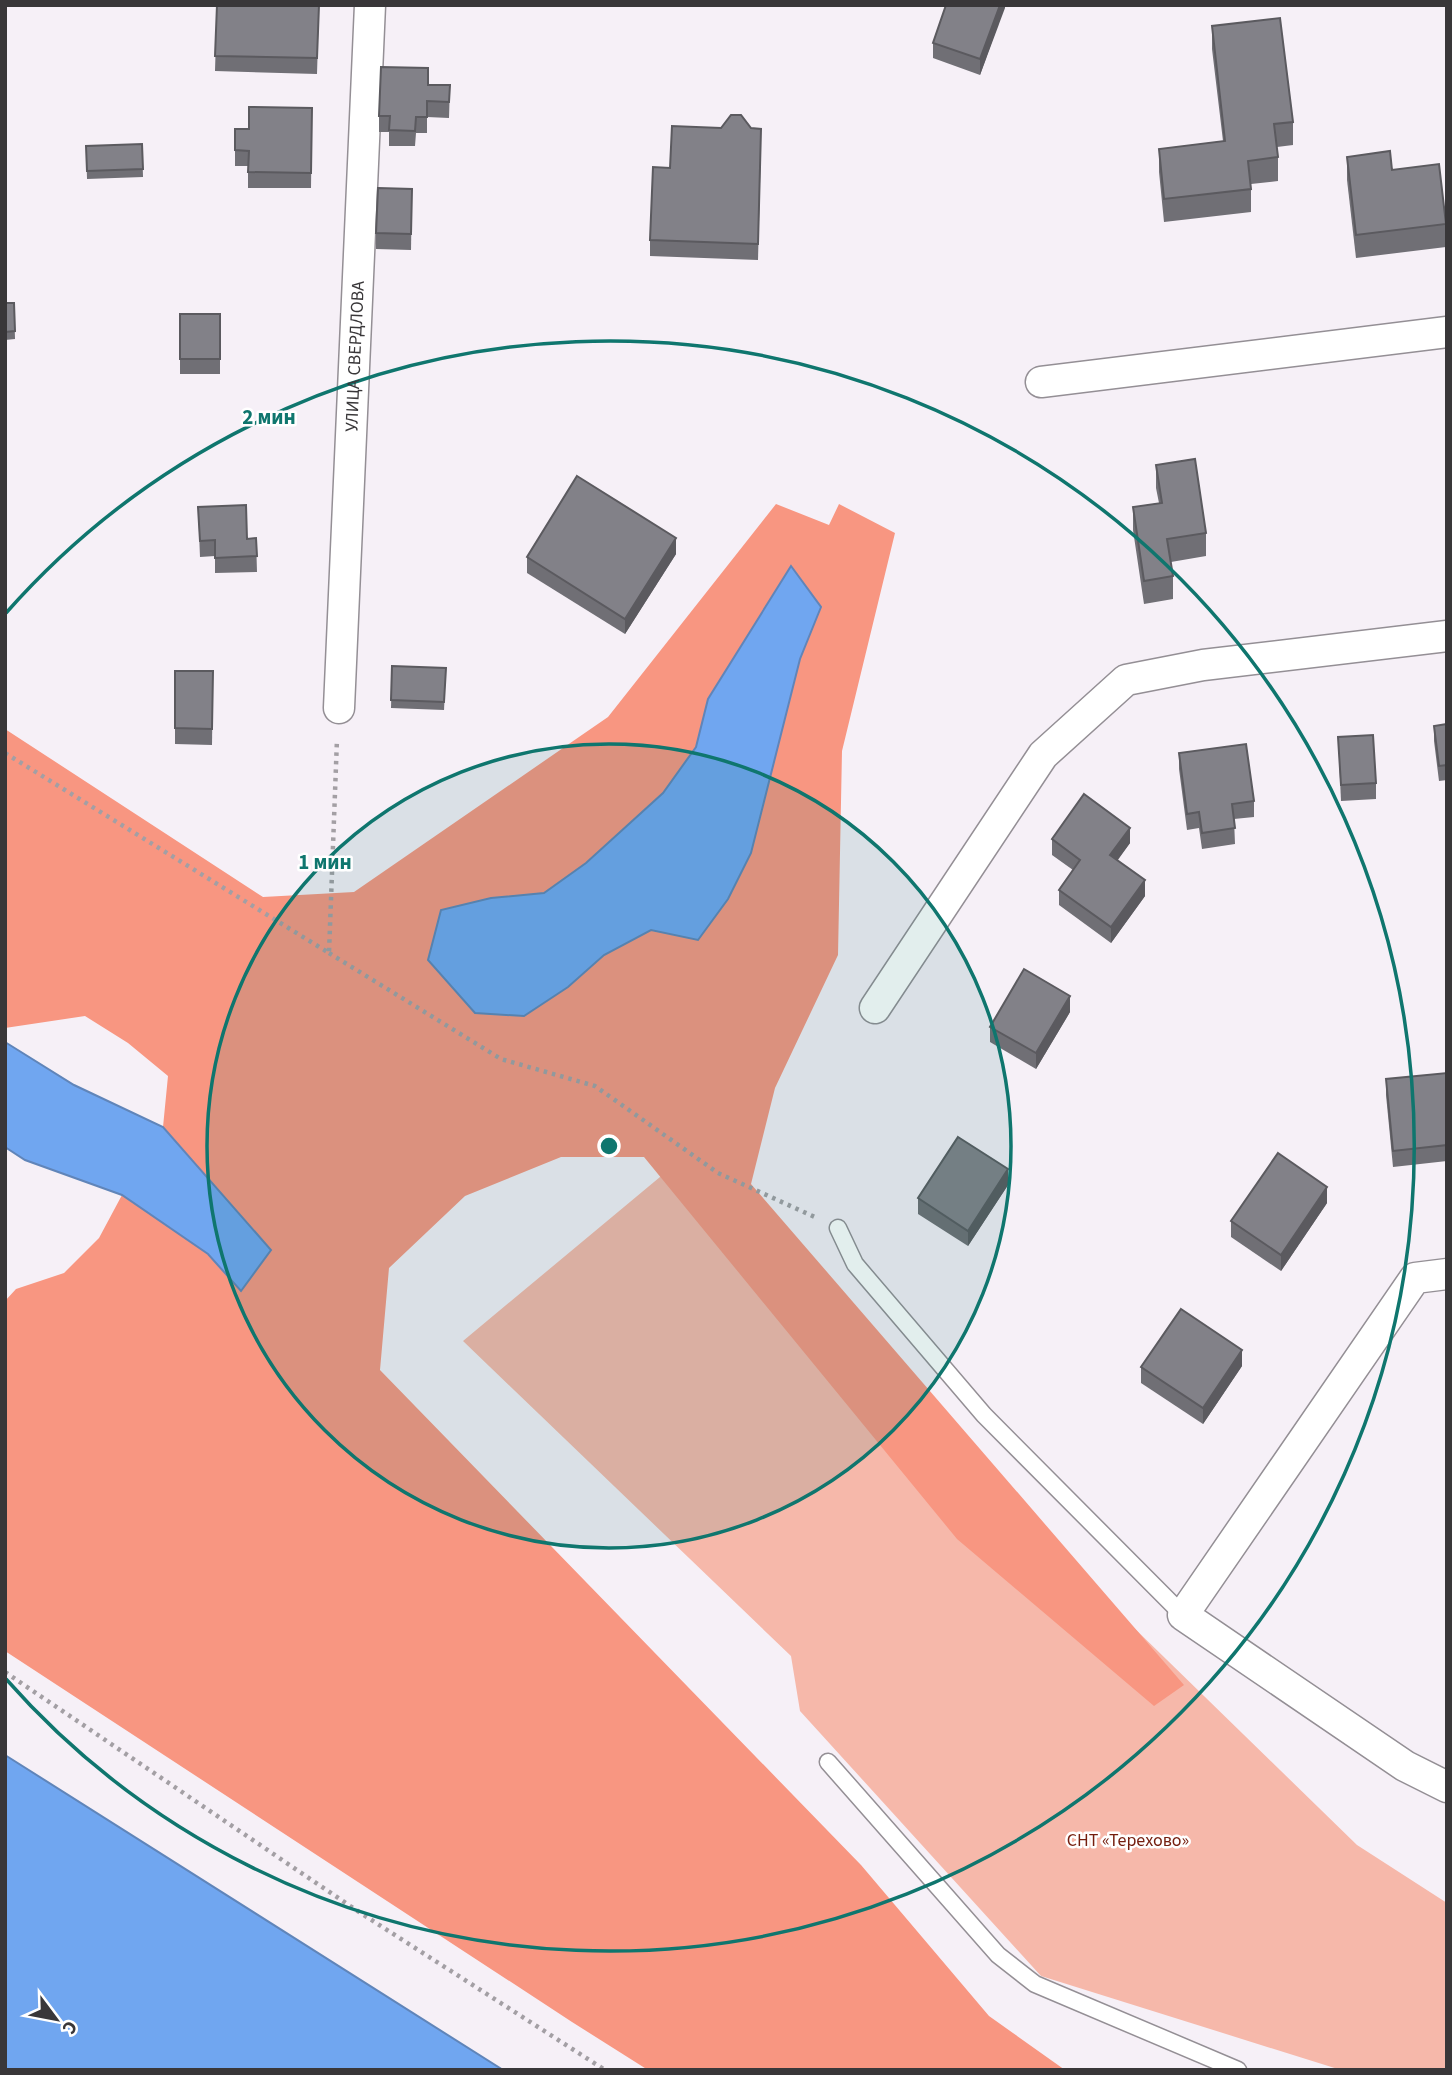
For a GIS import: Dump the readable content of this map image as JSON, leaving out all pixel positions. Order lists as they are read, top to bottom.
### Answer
{
  "streets": {
    "street": ["УЛИЦА СВЕРДЛОВА"]
  },
  "parks": ["СНТ «Терехово»"],
  "north": "bottom right",
  "rings": ["2 мин", "1 мин"]
}
